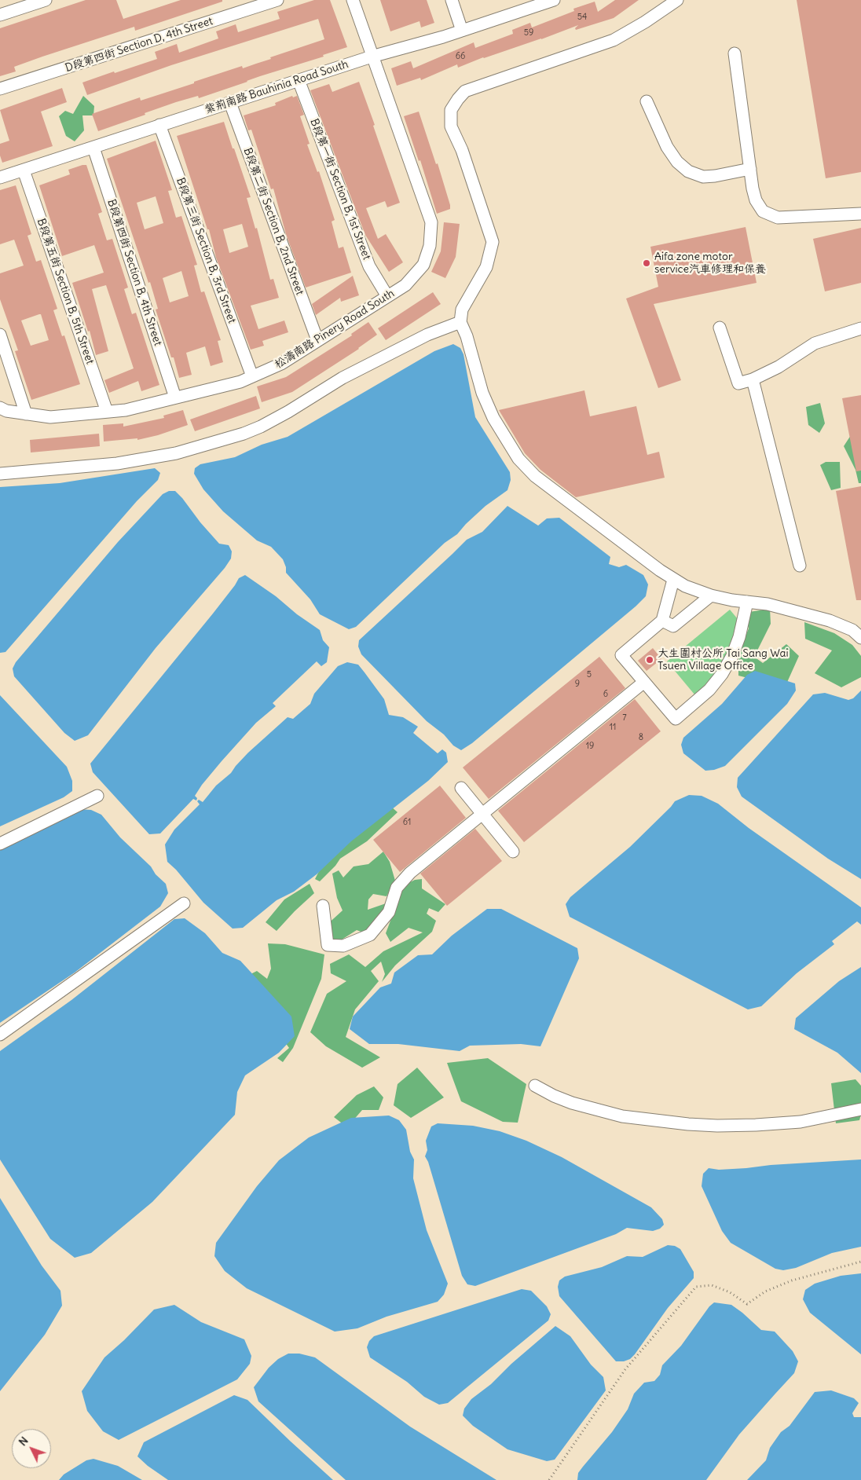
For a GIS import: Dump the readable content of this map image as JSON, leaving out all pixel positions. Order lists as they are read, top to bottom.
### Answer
{
  "streets": {
    "street": [
      "D段第四街 Section D, 4th Street",
      "紫荊南路 Bauhinia Road South",
      "B段第一街 Section B, 1st Street",
      "B段第二街 Section B, 2nd Street",
      "B段第三街 Section B, 3rd Street",
      "B段第四街 Section B, 4th Street",
      "B段第五街 Section B, 5th Street",
      "松濤南路 Pinery Road South"
    ]
  },
  "crossings": [
    ["紫荊南路 Bauhinia Road South", "B段第一街 Section B, 1st Street"],
    ["紫荊南路 Bauhinia Road South", "B段第二街 Section B, 2nd Street"],
    ["紫荊南路 Bauhinia Road South", "B段第三街 Section B, 3rd Street"],
    ["紫荊南路 Bauhinia Road South", "B段第四街 Section B, 4th Street"],
    ["紫荊南路 Bauhinia Road South", "B段第五街 Section B, 5th Street"],
    ["紫荊南路 Bauhinia Road South", "松濤南路 Pinery Road South"],
    ["B段第一街 Section B, 1st Street", "松濤南路 Pinery Road South"],
    ["B段第二街 Section B, 2nd Street", "松濤南路 Pinery Road South"],
    ["B段第三街 Section B, 3rd Street", "松濤南路 Pinery Road South"],
    ["B段第四街 Section B, 4th Street", "松濤南路 Pinery Road South"],
    ["B段第五街 Section B, 5th Street", "松濤南路 Pinery Road South"]
  ],
  "places": ["Aifa zone motor service汽車修理和保養", "大生圍村公所 Tai Sang Wai Tsuen Village Office"],
  "house_numbers": [
    "54",
    "59",
    "66",
    "5",
    "9",
    "6",
    "7",
    "11",
    "8",
    "19",
    "61"
  ],
  "north": "top left"
}
